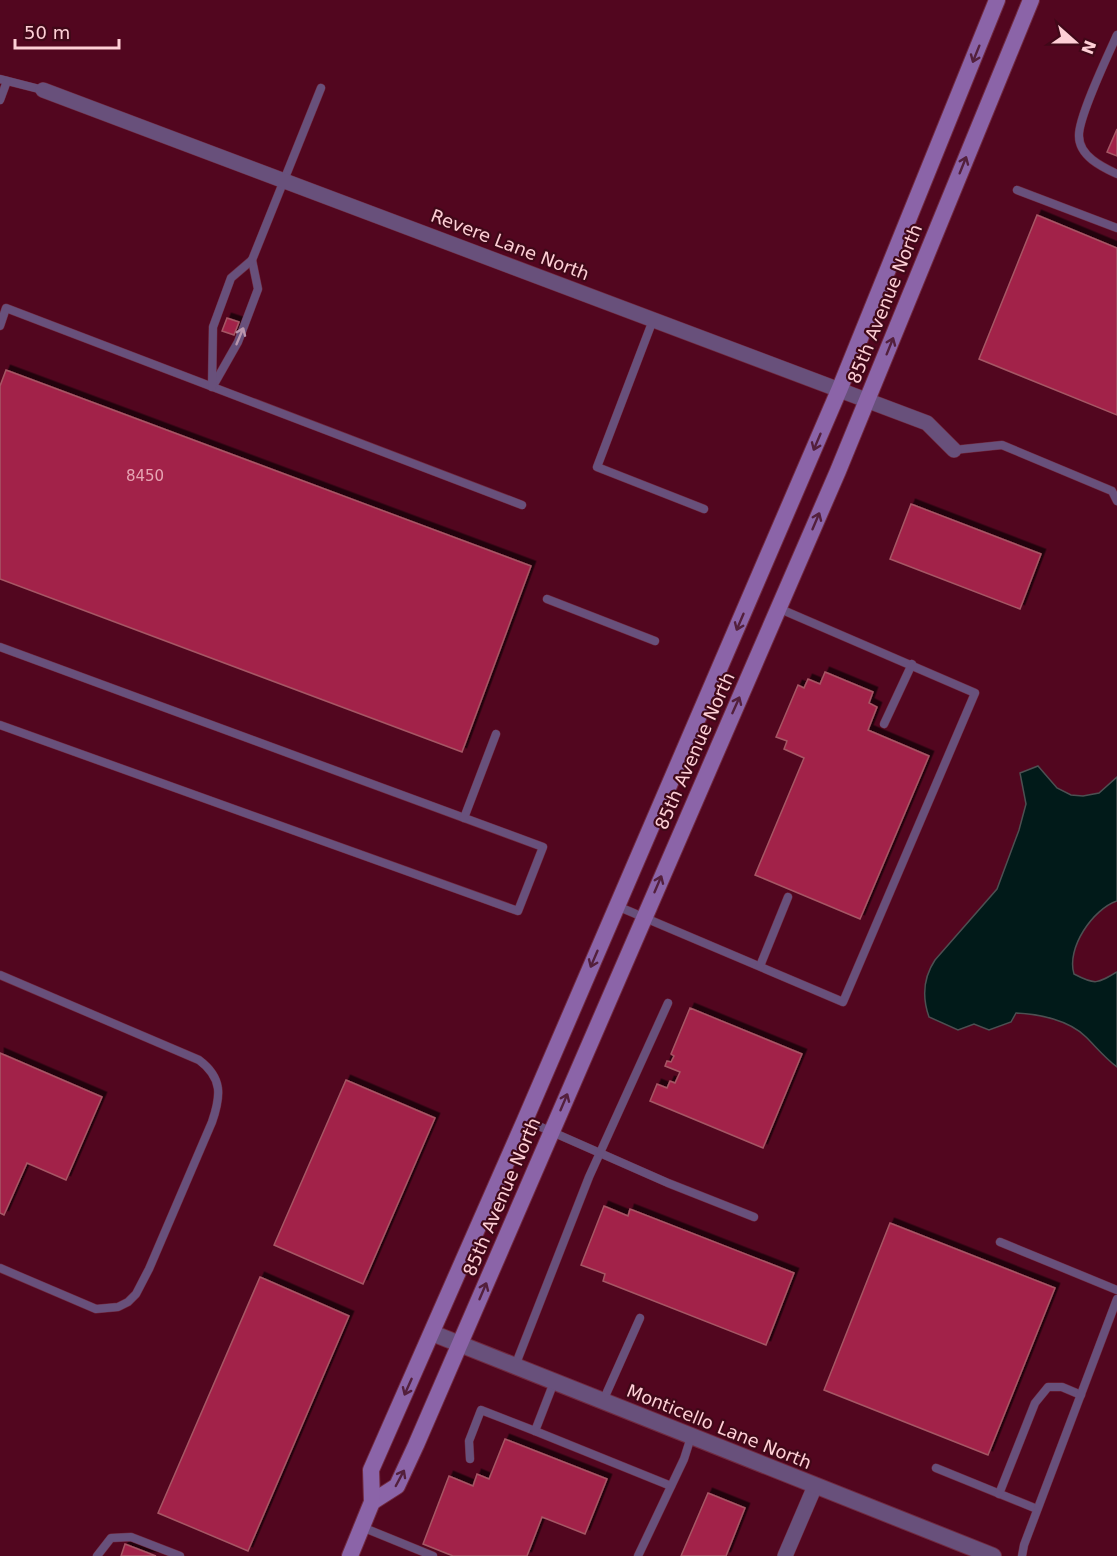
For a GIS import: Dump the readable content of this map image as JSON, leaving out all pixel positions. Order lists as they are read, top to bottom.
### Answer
{
  "streets": {
    "main road": ["85th Avenue North"],
    "street": ["Revere Lane North", "Monticello Lane North"]
  },
  "crossings": [
    ["Revere Lane North", "85th Avenue North"],
    ["85th Avenue North", "Monticello Lane North"]
  ],
  "house_numbers": ["8450"],
  "scale_bar": "50 m",
  "north": "right"
}
